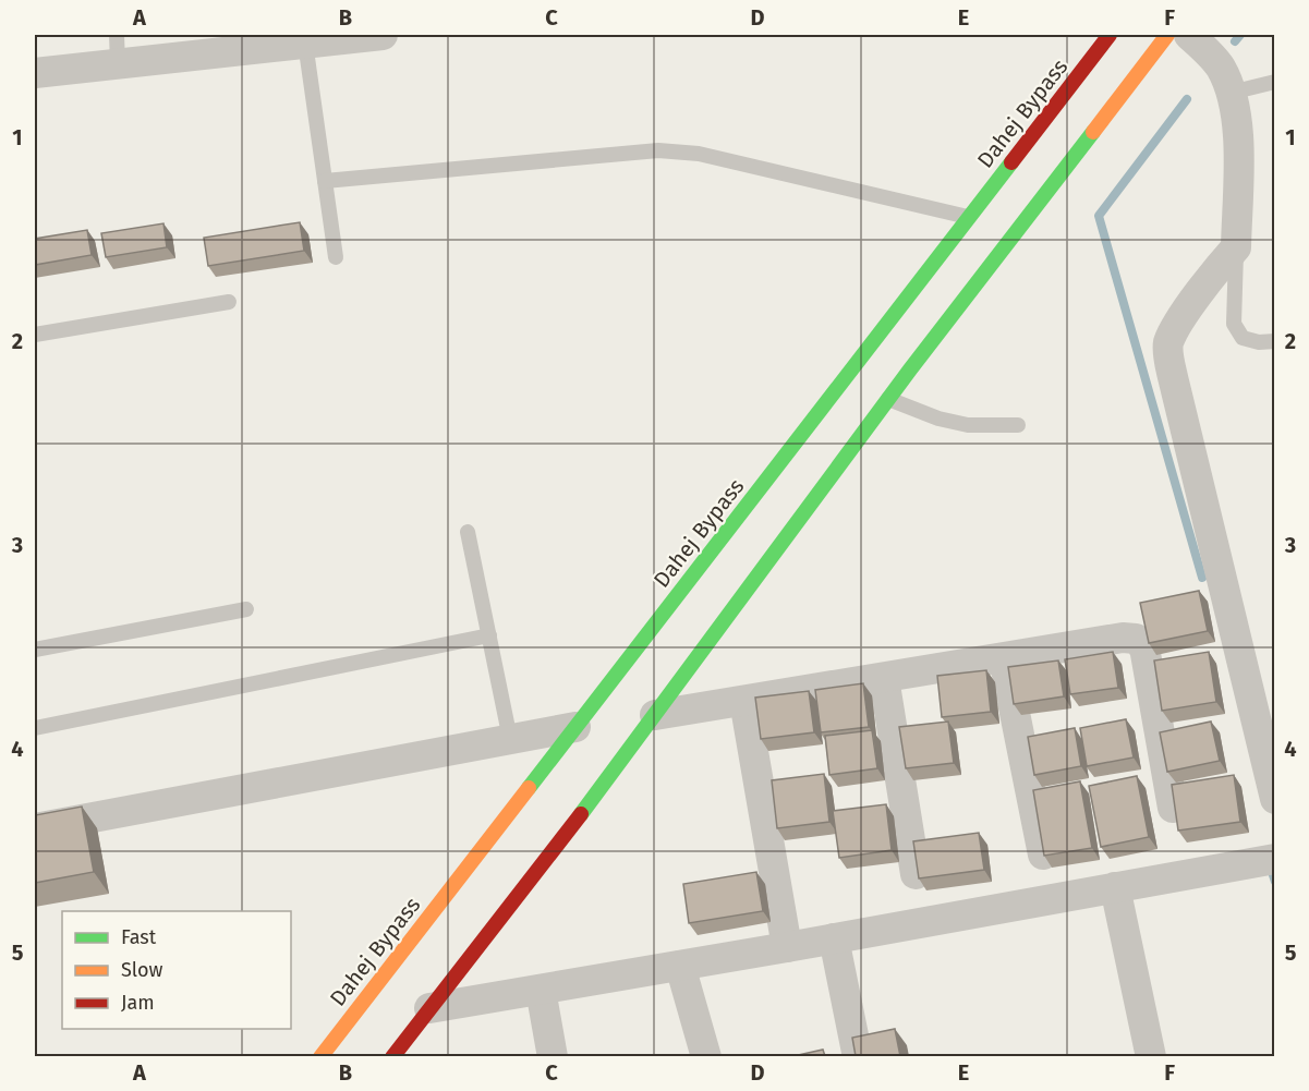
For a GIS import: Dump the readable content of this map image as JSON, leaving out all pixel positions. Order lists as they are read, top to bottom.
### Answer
{
  "streets": {
    "highway": ["Dahej Bypass"]
  },
  "legend": ["Fast", "Slow", "Jam"],
  "grid": {
    "columns": [
      "A",
      "B",
      "C",
      "D",
      "E",
      "F"
    ],
    "rows": [
      "1",
      "2",
      "3",
      "4",
      "5"
    ]
  }
}
